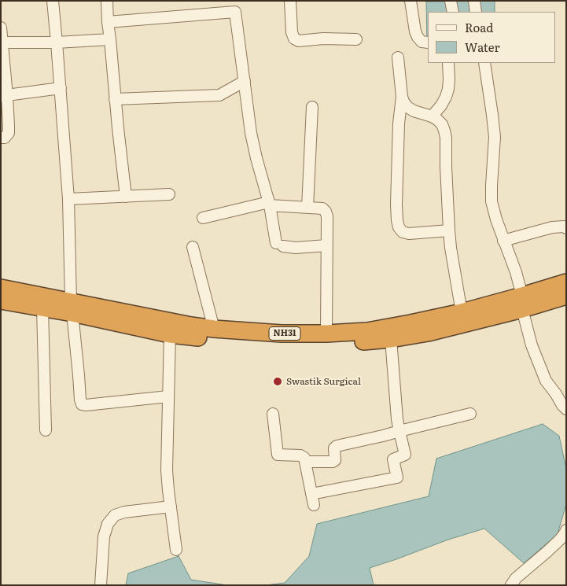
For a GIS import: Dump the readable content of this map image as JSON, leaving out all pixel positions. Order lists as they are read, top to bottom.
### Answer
{
  "streets": {
    "highway": ["NH31"]
  },
  "places": ["Swastik Surgical"],
  "legend": ["Road", "Water"]
}
